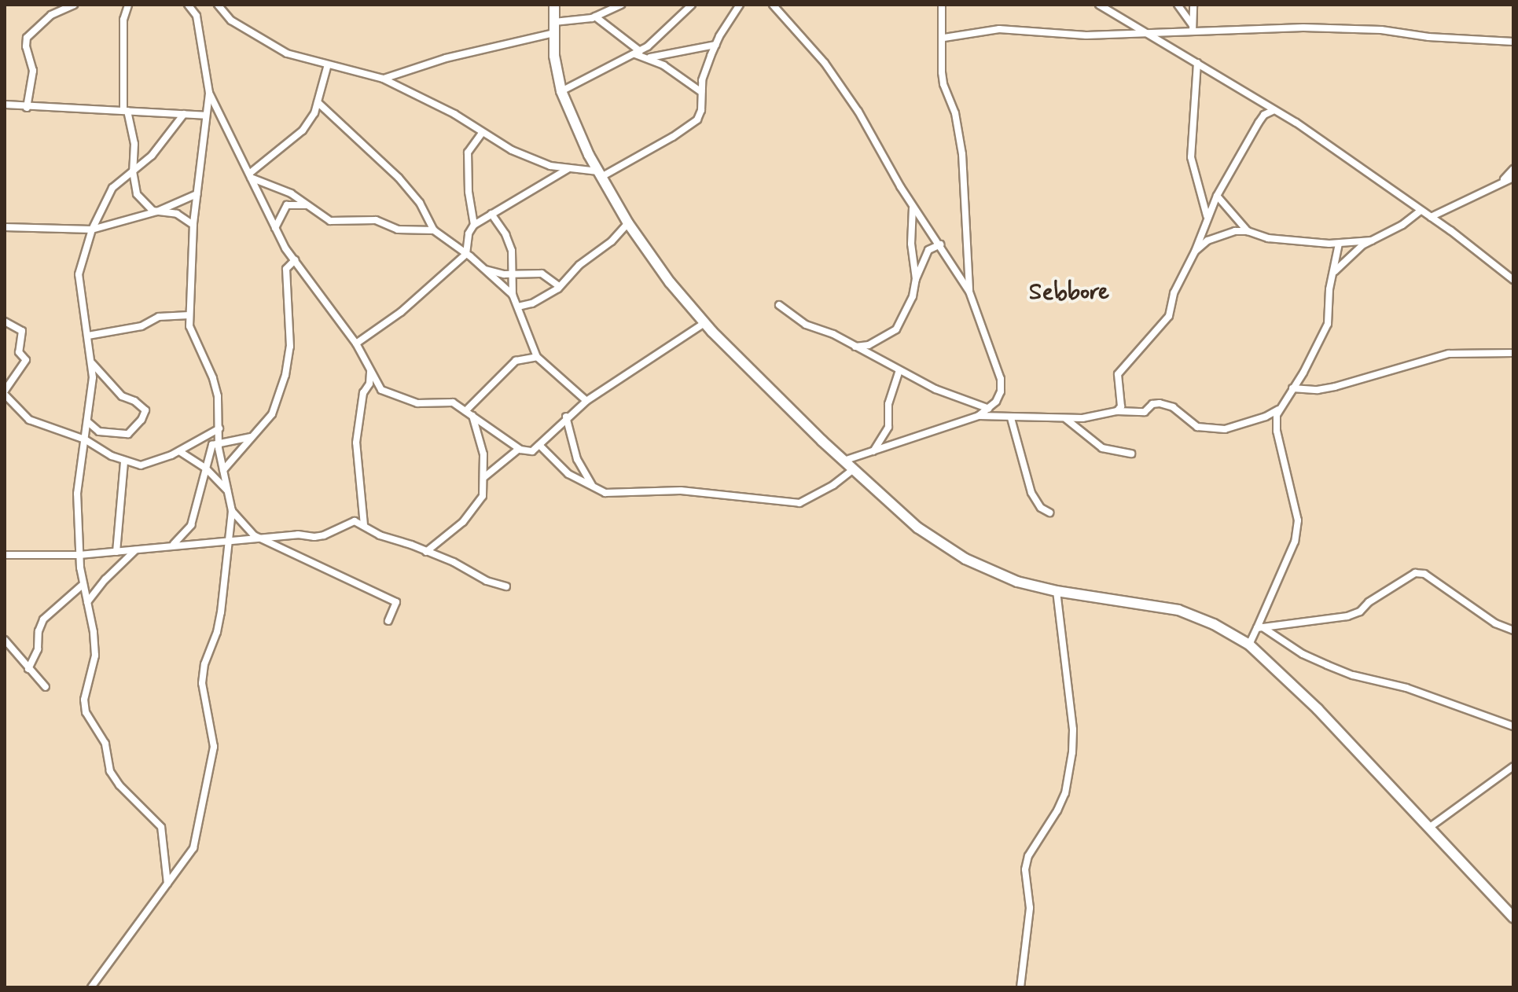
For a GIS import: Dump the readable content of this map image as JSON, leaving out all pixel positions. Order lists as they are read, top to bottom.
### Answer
{
  "districts": ["Sebbore"]
}
